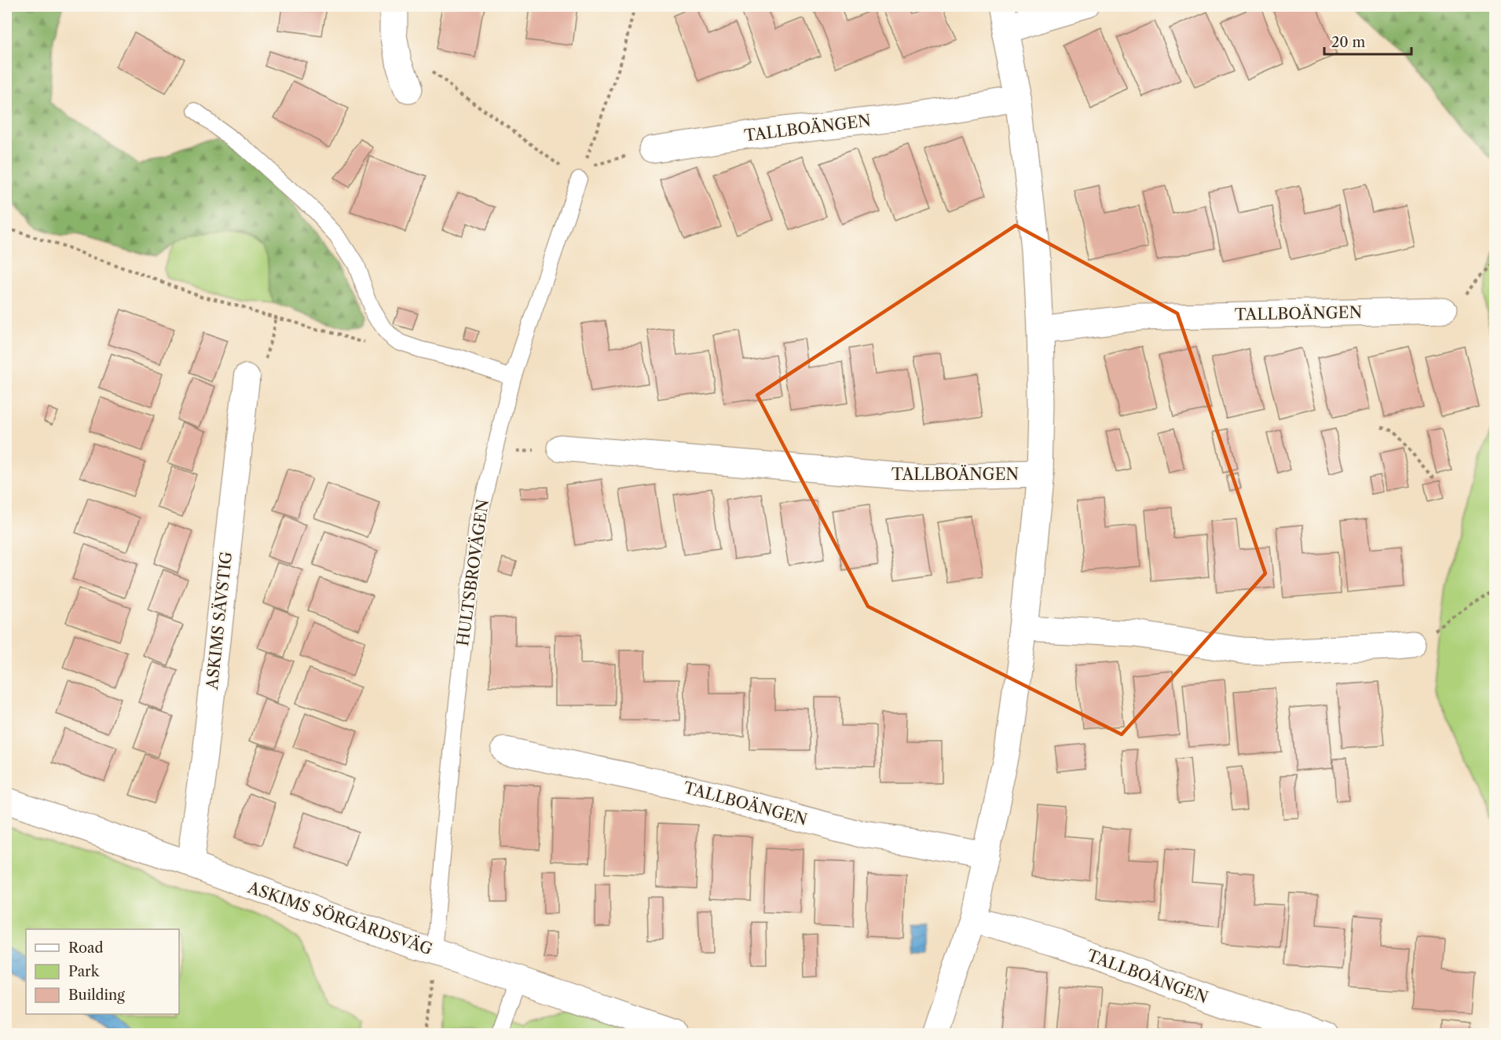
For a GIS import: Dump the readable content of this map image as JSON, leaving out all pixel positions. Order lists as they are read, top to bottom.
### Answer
{
  "streets": {
    "street": ["TALLBOÄNGEN", "ASKIMS SÄVSTIG", "ASKIMS SÖRGÅRDSVÄG"],
    "lane": ["HULTSBROVÄGEN"]
  },
  "crossings": [
    ["HULTSBROVÄGEN", "ASKIMS SÖRGÅRDSVÄG"],
    ["ASKIMS SÄVSTIG", "ASKIMS SÖRGÅRDSVÄG"]
  ],
  "legend": ["Road", "Park", "Building"],
  "scale_bar": "20 m"
}
